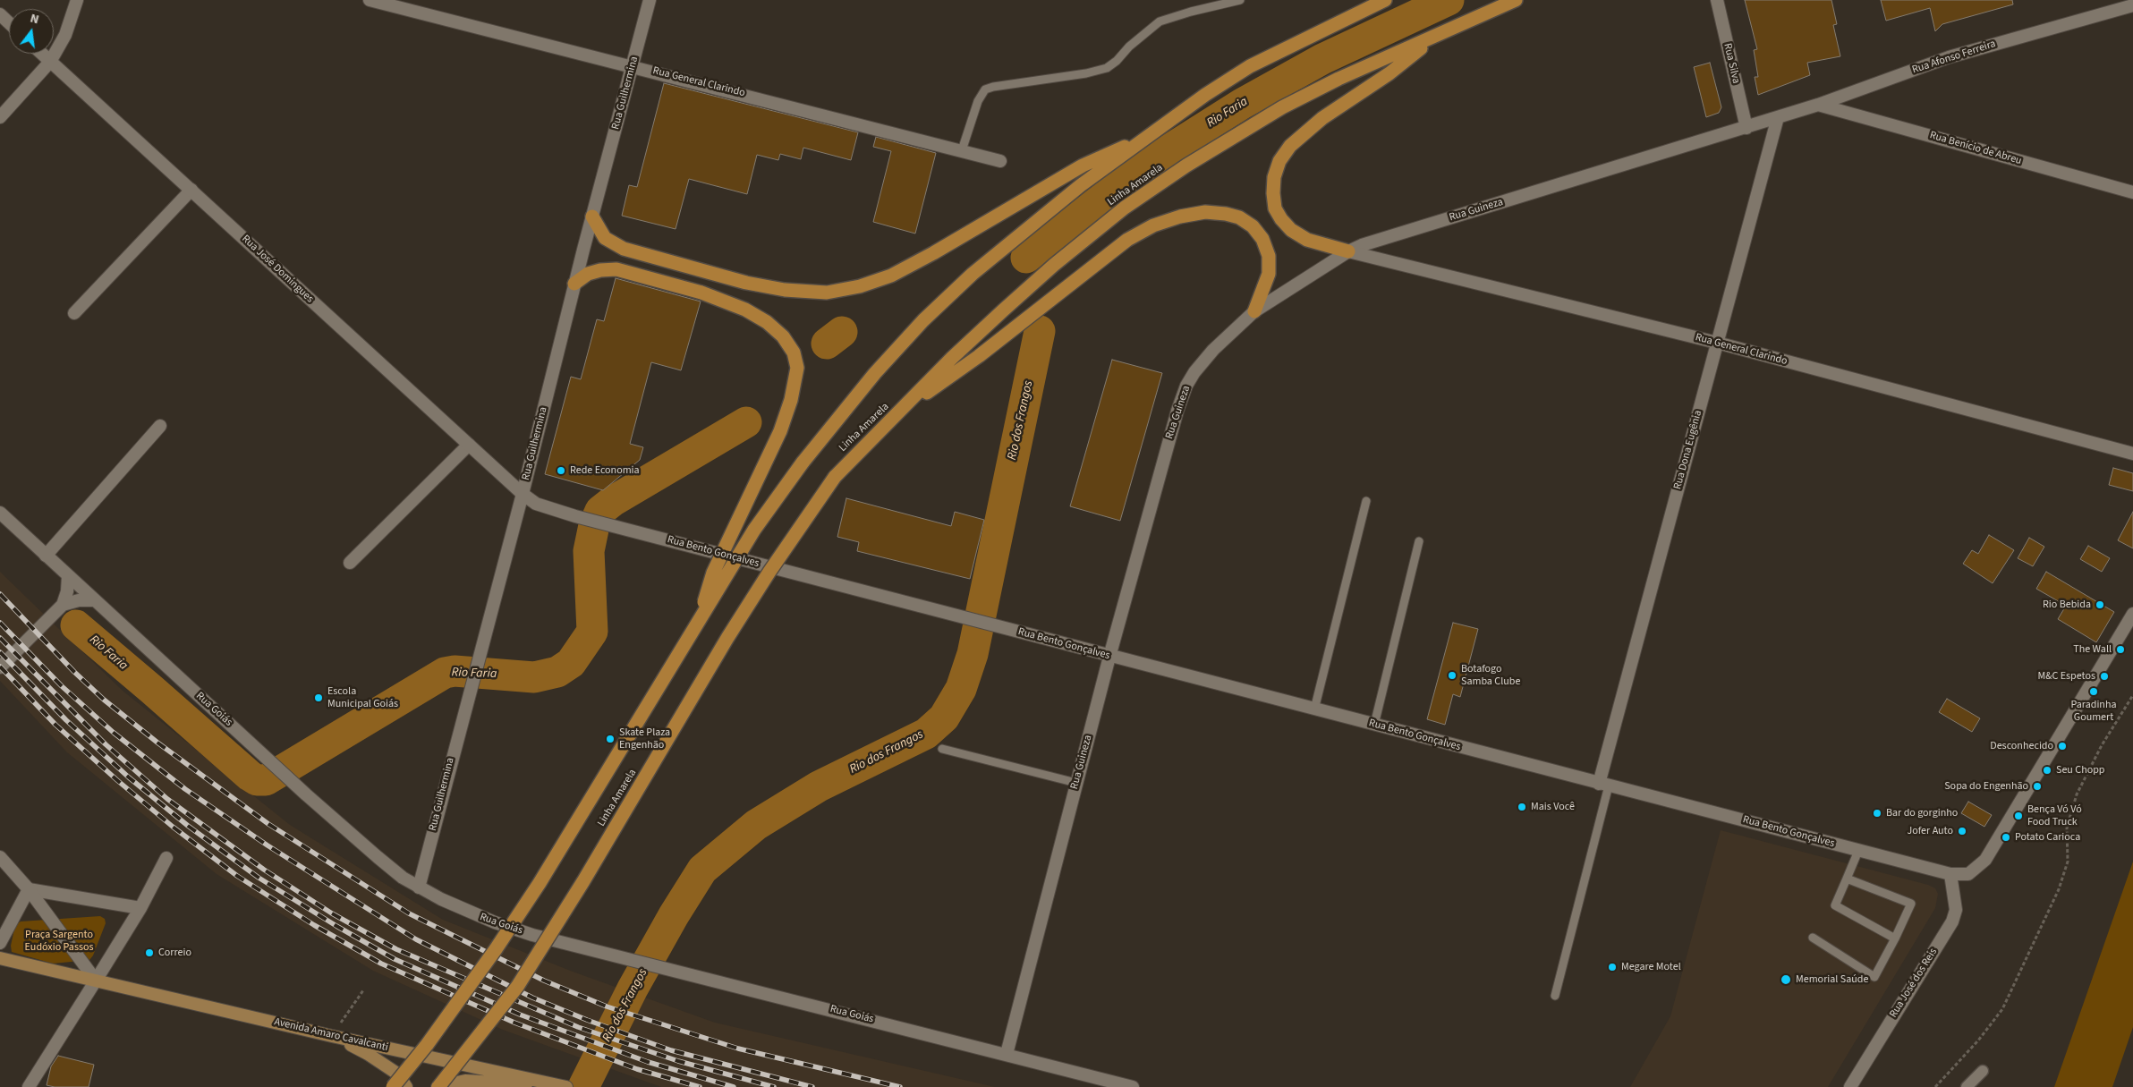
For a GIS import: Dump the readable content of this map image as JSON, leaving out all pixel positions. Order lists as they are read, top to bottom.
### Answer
{
  "streets": {
    "highway": ["Linha Amarela"],
    "main road": ["Avenida Amaro Cavalcanti"],
    "street": [
      "Rua Afonso Ferreira",
      "Rua Silva",
      "Rua General Clarindo",
      "Rua Guilhermina",
      "Rua Benício de Abreu",
      "Rua Guineza",
      "Rua José Domingues",
      "Rua Dona Eugênia",
      "Rua Bento Gonçalves",
      "Rua Goiás",
      "Rua José dos Reis"
    ]
  },
  "crossings": [
    ["Rua Afonso Ferreira", "Rua Benício de Abreu"],
    ["Rua Afonso Ferreira", "Rua Guineza"],
    ["Rua Afonso Ferreira", "Rua Dona Eugênia"],
    ["Rua Silva", "Rua Guineza"],
    ["Rua General Clarindo", "Rua Guilhermina"],
    ["Rua General Clarindo", "Rua Guineza"],
    ["Rua General Clarindo", "Rua Dona Eugênia"],
    ["Rua Guilhermina", "Rua José Domingues"],
    ["Rua Guilhermina", "Rua Bento Gonçalves"],
    ["Rua Guilhermina", "Rua Goiás"],
    ["Rua Guineza", "Rua Dona Eugênia"],
    ["Rua Guineza", "Rua Bento Gonçalves"],
    ["Rua Guineza", "Rua Goiás"],
    ["Rua José Domingues", "Rua Bento Gonçalves"],
    ["Rua Dona Eugênia", "Rua Bento Gonçalves"],
    ["Rua Bento Gonçalves", "Rua José dos Reis"]
  ],
  "water": ["Rio Faria", "Rio dos Frangos"],
  "parks": ["Praça Sargento Eudóxio Passos"],
  "places": [
    "Rede Economia",
    "Rio Bebida",
    "The Wall",
    "Botafogo Samba Clube",
    "M&C Espetos",
    "Paradinha Goumert",
    "Escola Municipal Goiás",
    "Skate Plaza Engenhão",
    "Desconhecido",
    "Seu Chopp",
    "Sopa do Engenhão",
    "Mais Você",
    "Bar do gorginho",
    "Bença Vó Vó Food Truck",
    "Jofer Auto",
    "Potato Carioca",
    "Correio",
    "Megare Motel",
    "Memorial Saúde"
  ],
  "north": "top"
}
